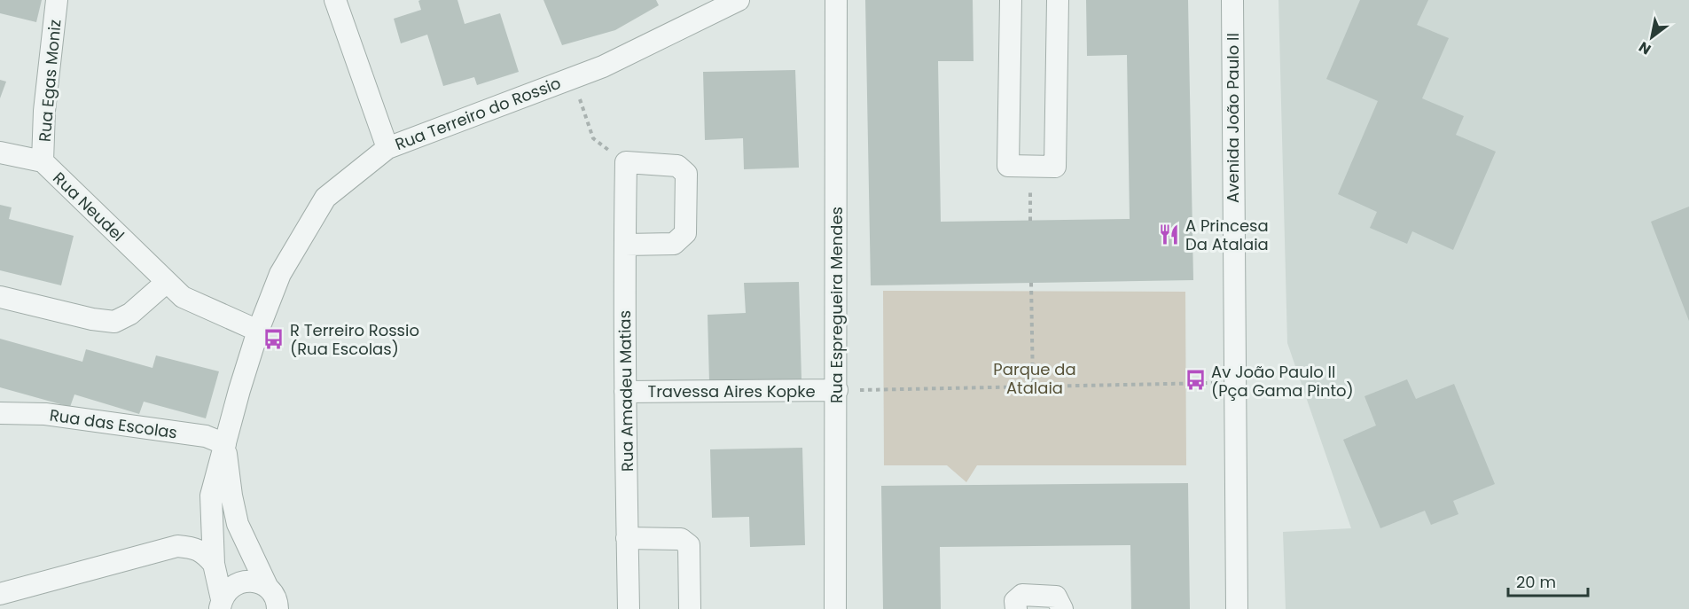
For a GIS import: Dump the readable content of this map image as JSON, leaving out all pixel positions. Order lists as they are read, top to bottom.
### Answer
{
  "streets": {
    "street": [
      "Rua Egas Moniz",
      "Rua Terreiro do Rossio",
      "Avenida João Paulo II",
      "Rua Neudel",
      "Rua Espregueira Mendes",
      "Rua Amadeu Matias",
      "Travessa Aires Kopke",
      "Rua das Escolas"
    ]
  },
  "crossings": [
    ["Rua Egas Moniz", "Rua Neudel"],
    ["Rua Terreiro do Rossio", "Rua Neudel"],
    ["Rua Terreiro do Rossio", "Rua das Escolas"],
    ["Rua Espregueira Mendes", "Travessa Aires Kopke"],
    ["Rua Amadeu Matias", "Travessa Aires Kopke"]
  ],
  "parks": ["Parque da Atalaia"],
  "places": {
    "restaurant": ["A Princesa Da Atalaia"],
    "bus stop": ["R Terreiro Rossio (Rua Escolas)", "Av João Paulo II (Pça Gama Pinto)"]
  },
  "scale_bar": "20 m",
  "north": "bottom left"
}
